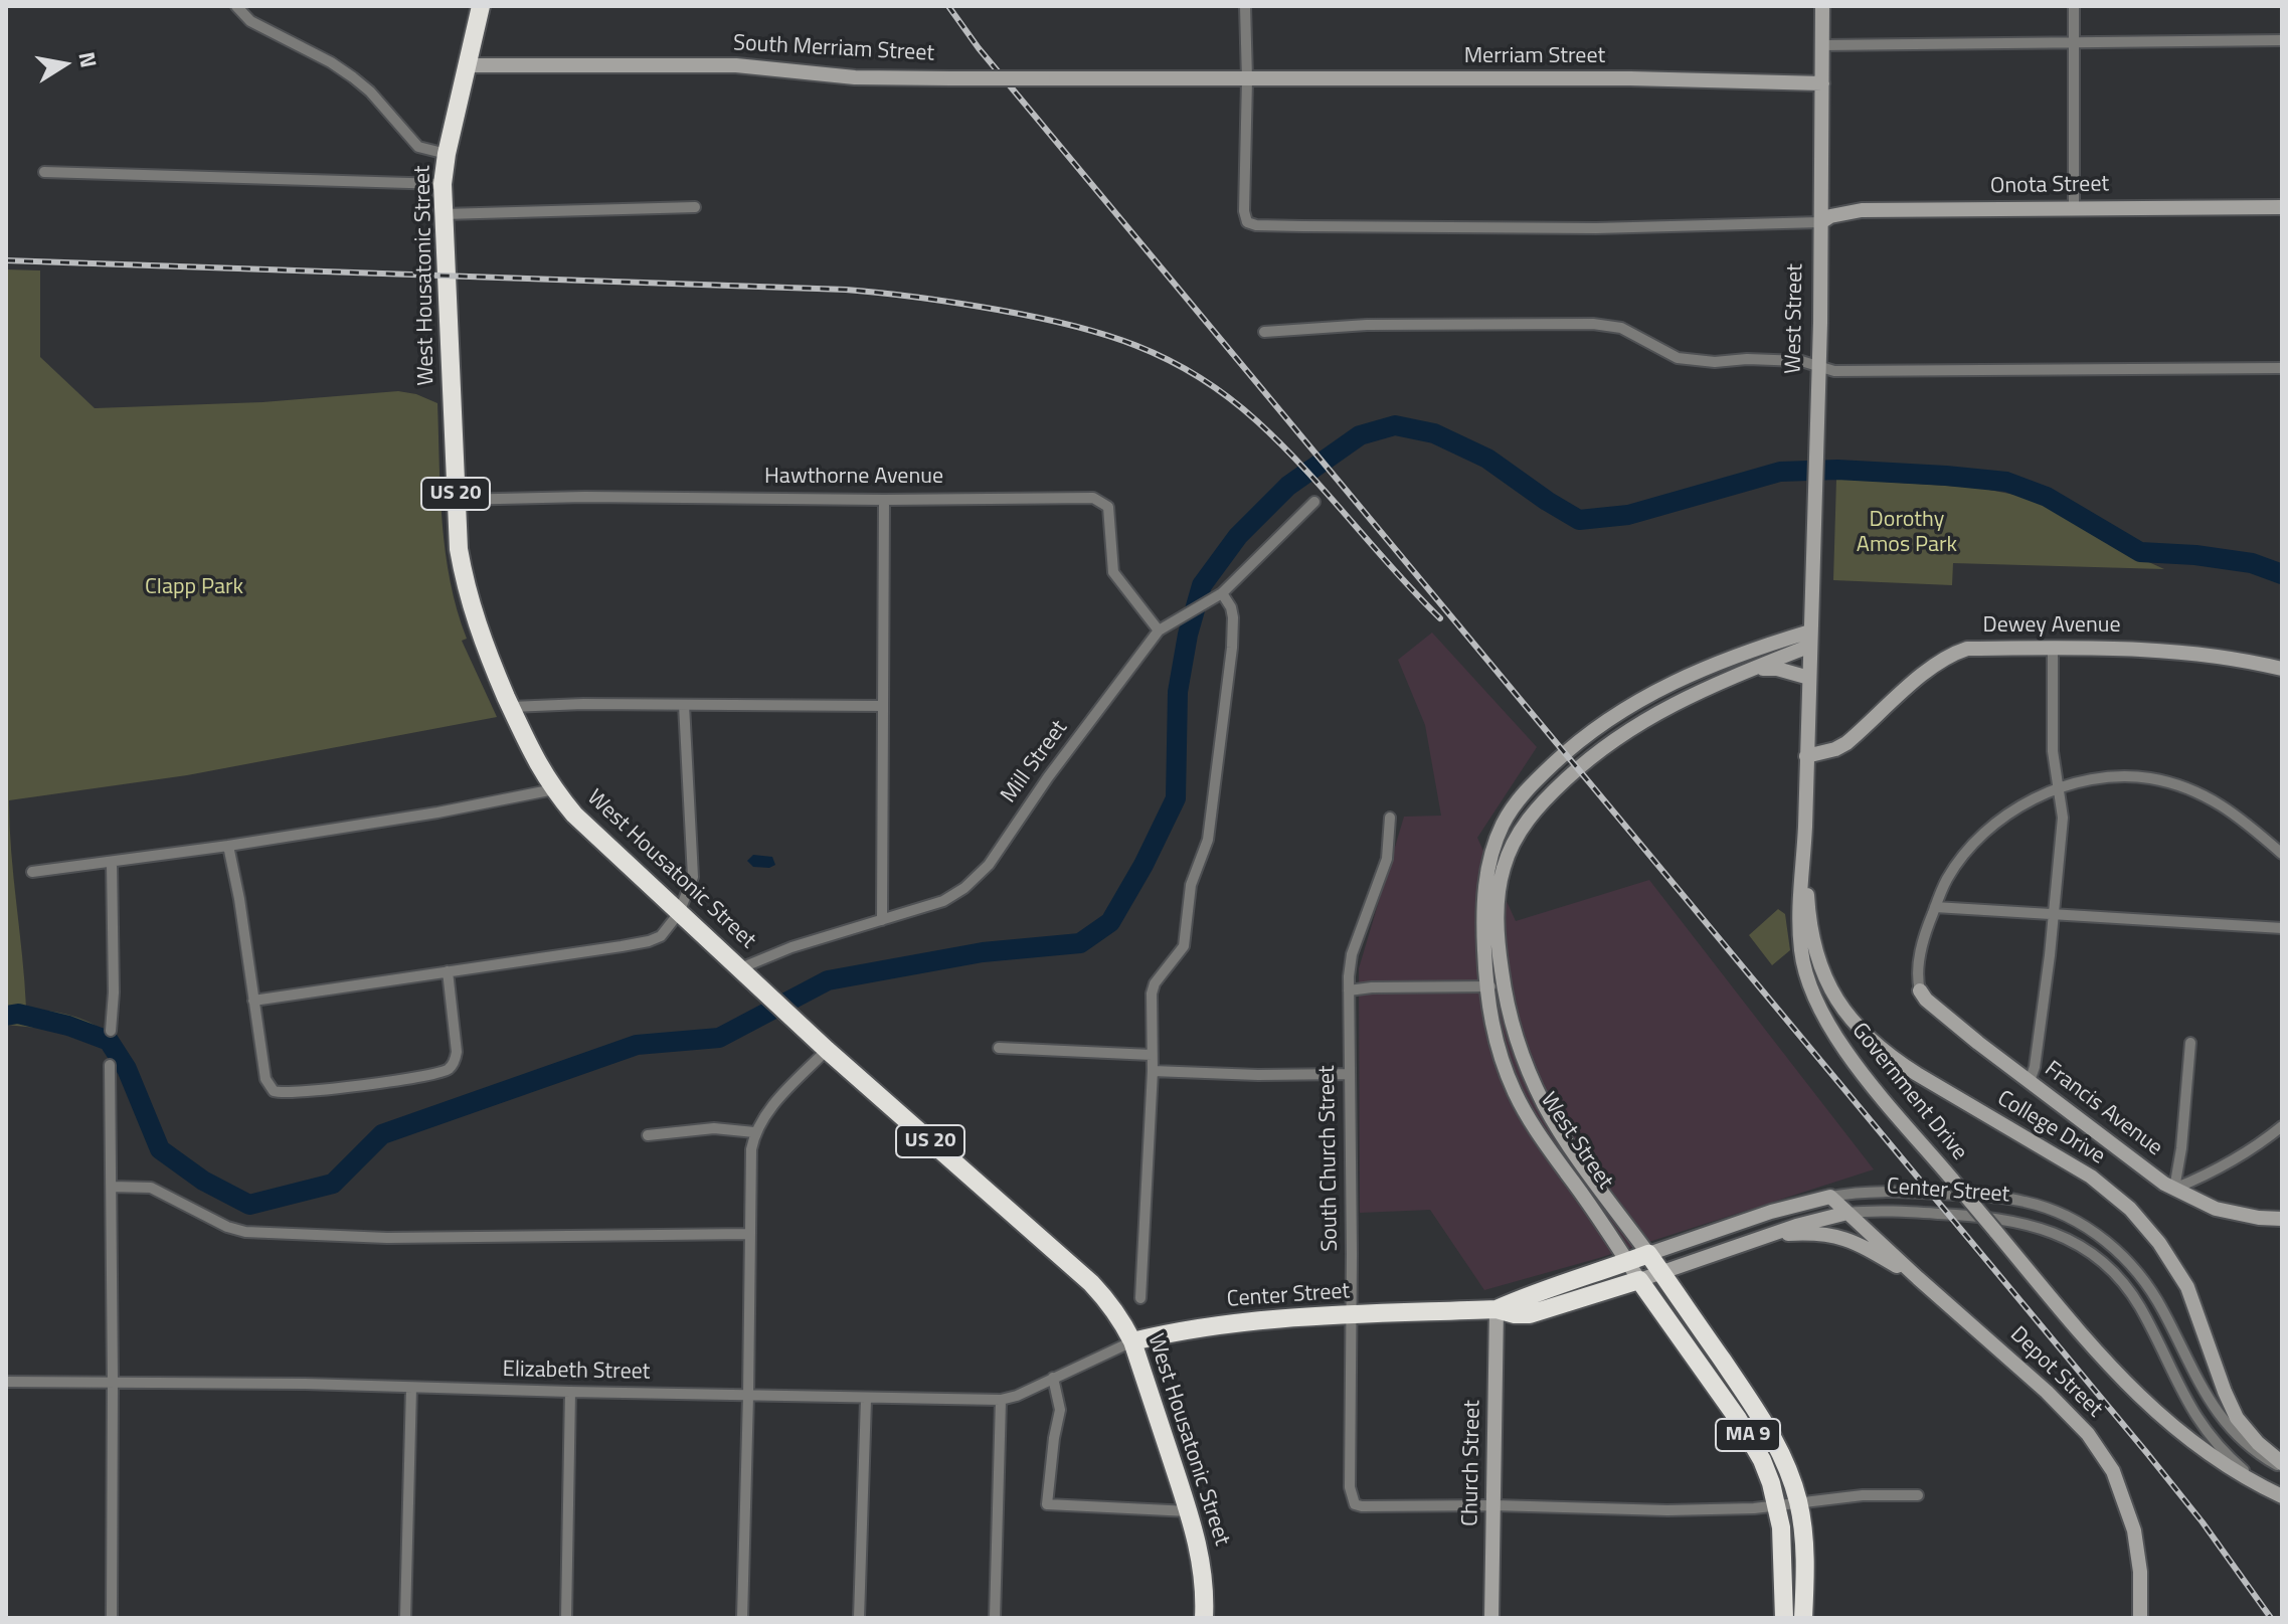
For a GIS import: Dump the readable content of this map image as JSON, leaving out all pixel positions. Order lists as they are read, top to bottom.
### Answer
{
  "streets": {
    "highway": [
      "West Housatonic Street",
      "West Street",
      "US 20",
      "Center Street",
      "MA 9"
    ],
    "street": [
      "South Merriam Street",
      "Merriam Street",
      "Onota Street",
      "Hawthorne Avenue",
      "Dewey Avenue",
      "Mill Street",
      "Government Drive",
      "Francis Avenue",
      "College Drive",
      "South Church Street",
      "Elizabeth Street",
      "Depot Street",
      "Church Street"
    ]
  },
  "crossings": [
    ["South Merriam Street", "Merriam Street"],
    ["South Merriam Street", "West Housatonic Street"],
    ["Merriam Street", "West Street"],
    ["Onota Street", "West Street"],
    ["West Housatonic Street", "Hawthorne Avenue"],
    ["West Housatonic Street", "Mill Street"],
    ["West Housatonic Street", "Center Street"],
    ["West Housatonic Street", "Elizabeth Street"],
    ["West Street", "Government Drive"],
    ["West Street", "Center Street"],
    ["Hawthorne Avenue", "Mill Street"],
    ["Dewey Avenue", "Government Drive"],
    ["Government Drive", "College Drive"],
    ["Government Drive", "Center Street"],
    ["College Drive", "Center Street"],
    ["South Church Street", "Center Street"],
    ["South Church Street", "Church Street"],
    ["Center Street", "Elizabeth Street"],
    ["Center Street", "Depot Street"],
    ["Center Street", "Church Street"]
  ],
  "parks": ["Dorothy Amos Park", "Clapp Park"],
  "north": "right"
}
